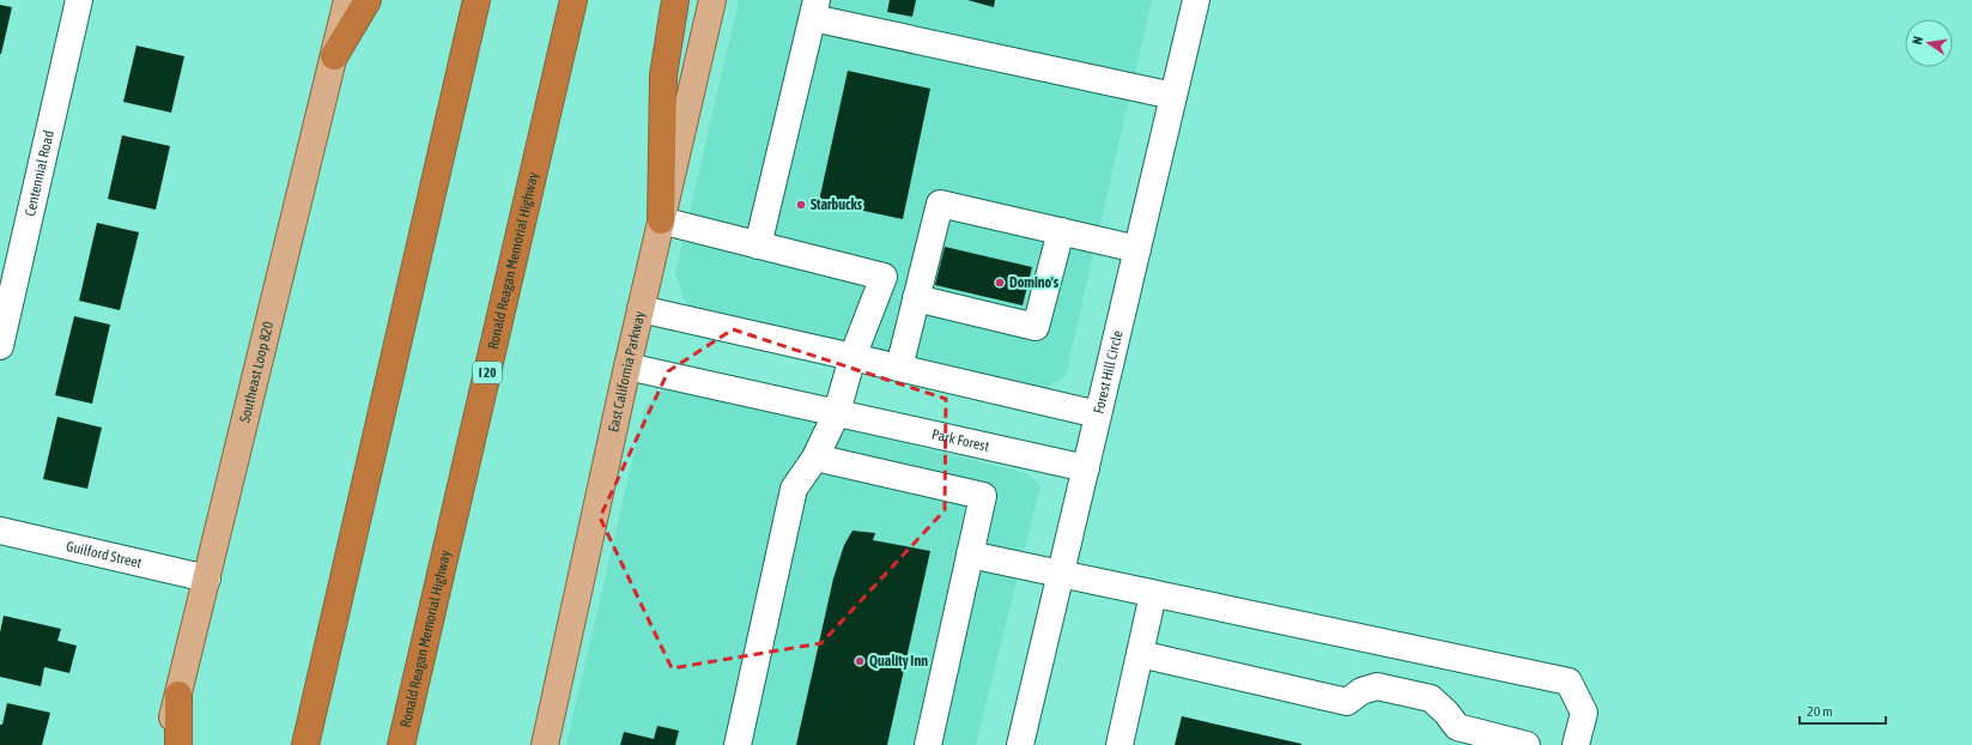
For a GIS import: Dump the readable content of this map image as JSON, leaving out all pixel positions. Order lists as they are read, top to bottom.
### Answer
{
  "streets": {
    "highway": ["Ronald Reagan Memorial Highway", "I 20"],
    "main road": ["Southeast Loop 820", "East California Parkway"],
    "street": [
      "Centennial Road",
      "Forest Hill Circle",
      "Park Forest",
      "Guilford Street"
    ]
  },
  "crossings": [
    ["Southeast Loop 820", "Guilford Street"],
    ["East California Parkway", "Park Forest"],
    ["Forest Hill Circle", "Park Forest"]
  ],
  "places": ["Starbucks", "Domino's", "Quality Inn"],
  "scale_bar": "20 m",
  "north": "left"
}
